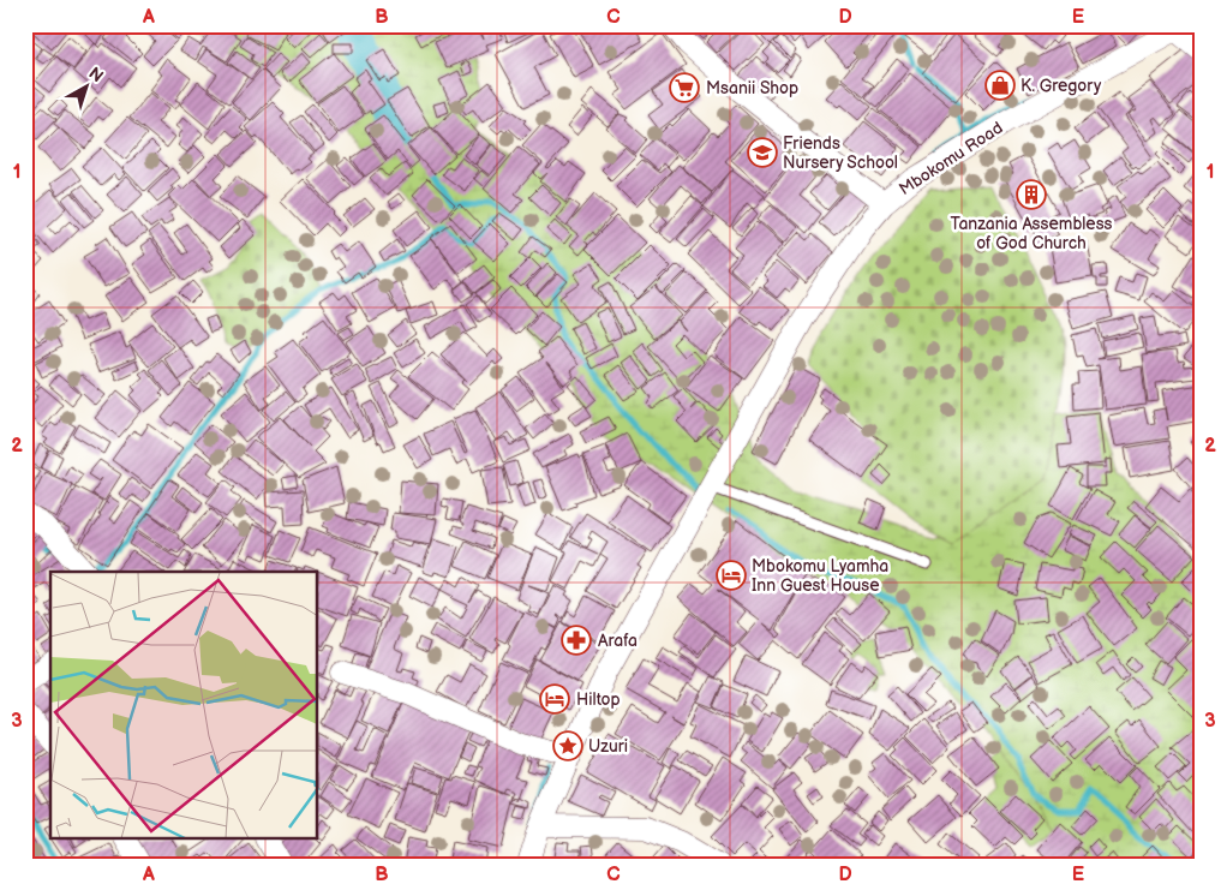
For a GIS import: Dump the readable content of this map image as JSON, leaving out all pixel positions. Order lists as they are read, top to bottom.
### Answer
{
  "streets": {
    "street": ["Mbokomu Road"]
  },
  "places": {
    "shop": ["K. Gregory"],
    "supermarket": ["Msanii Shop"],
    "school or university": ["Friends Nursery School"],
    "building": ["Tanzania Assembless of God Church"],
    "hotel": ["Mbokomu Lyamha Inn Guest House", "Hiltop"],
    "pharmacy": ["Arafa"],
    "place": ["Uzuri"]
  },
  "north": "top right",
  "grid": {
    "columns": [
      "A",
      "B",
      "C",
      "D",
      "E"
    ],
    "rows": ["1", "2", "3"]
  }
}
